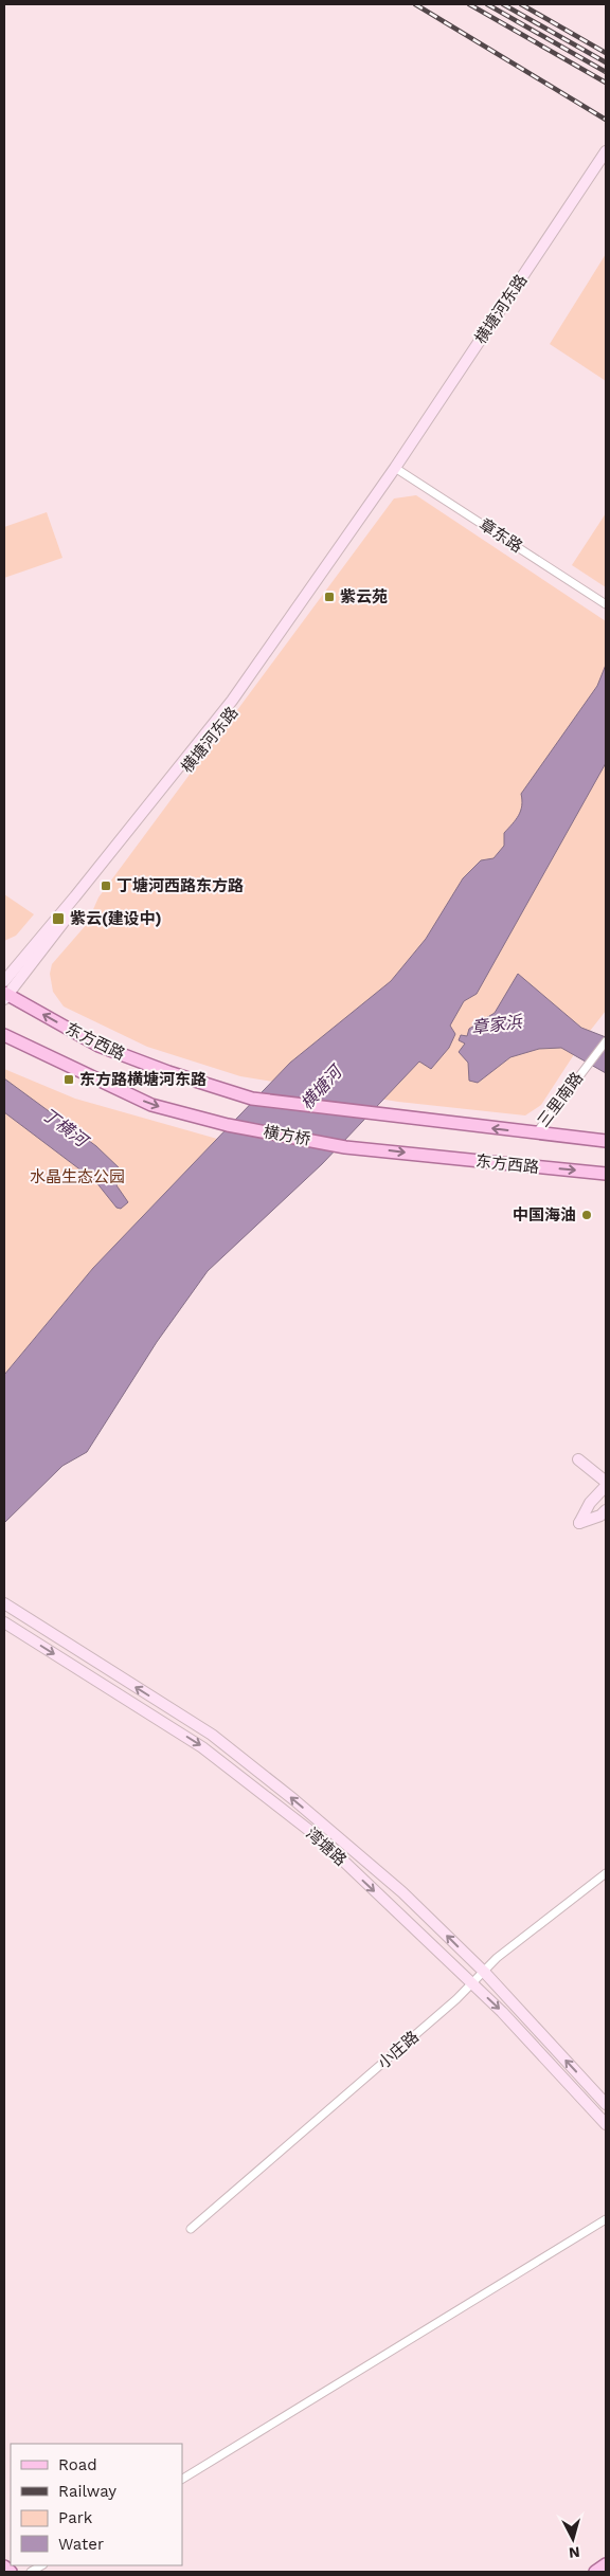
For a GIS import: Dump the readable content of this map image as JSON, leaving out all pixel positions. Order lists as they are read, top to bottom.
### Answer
{
  "streets": {
    "main road": ["东方西路", "横方桥"],
    "street": [
      "横塘河东路",
      "章东路",
      "三里南路",
      "湾塘路",
      "小庄路"
    ]
  },
  "crossings": [
    ["横塘河东路", "章东路"],
    ["横塘河东路", "东方西路"],
    ["东方西路", "三里南路"],
    ["东方西路", "横方桥"],
    ["湾塘路", "小庄路"]
  ],
  "water": ["章家浜", "横塘河", "丁横河"],
  "parks": ["水晶生态公园"],
  "places": {
    "transit": [
      "紫云苑",
      "丁塘河西路东方路",
      "紫云(建设中)",
      "东方路横塘河东路"
    ],
    "other": ["中国海油"]
  },
  "legend": [
    "Road",
    "Railway",
    "Park",
    "Water"
  ],
  "north": "bottom"
}
